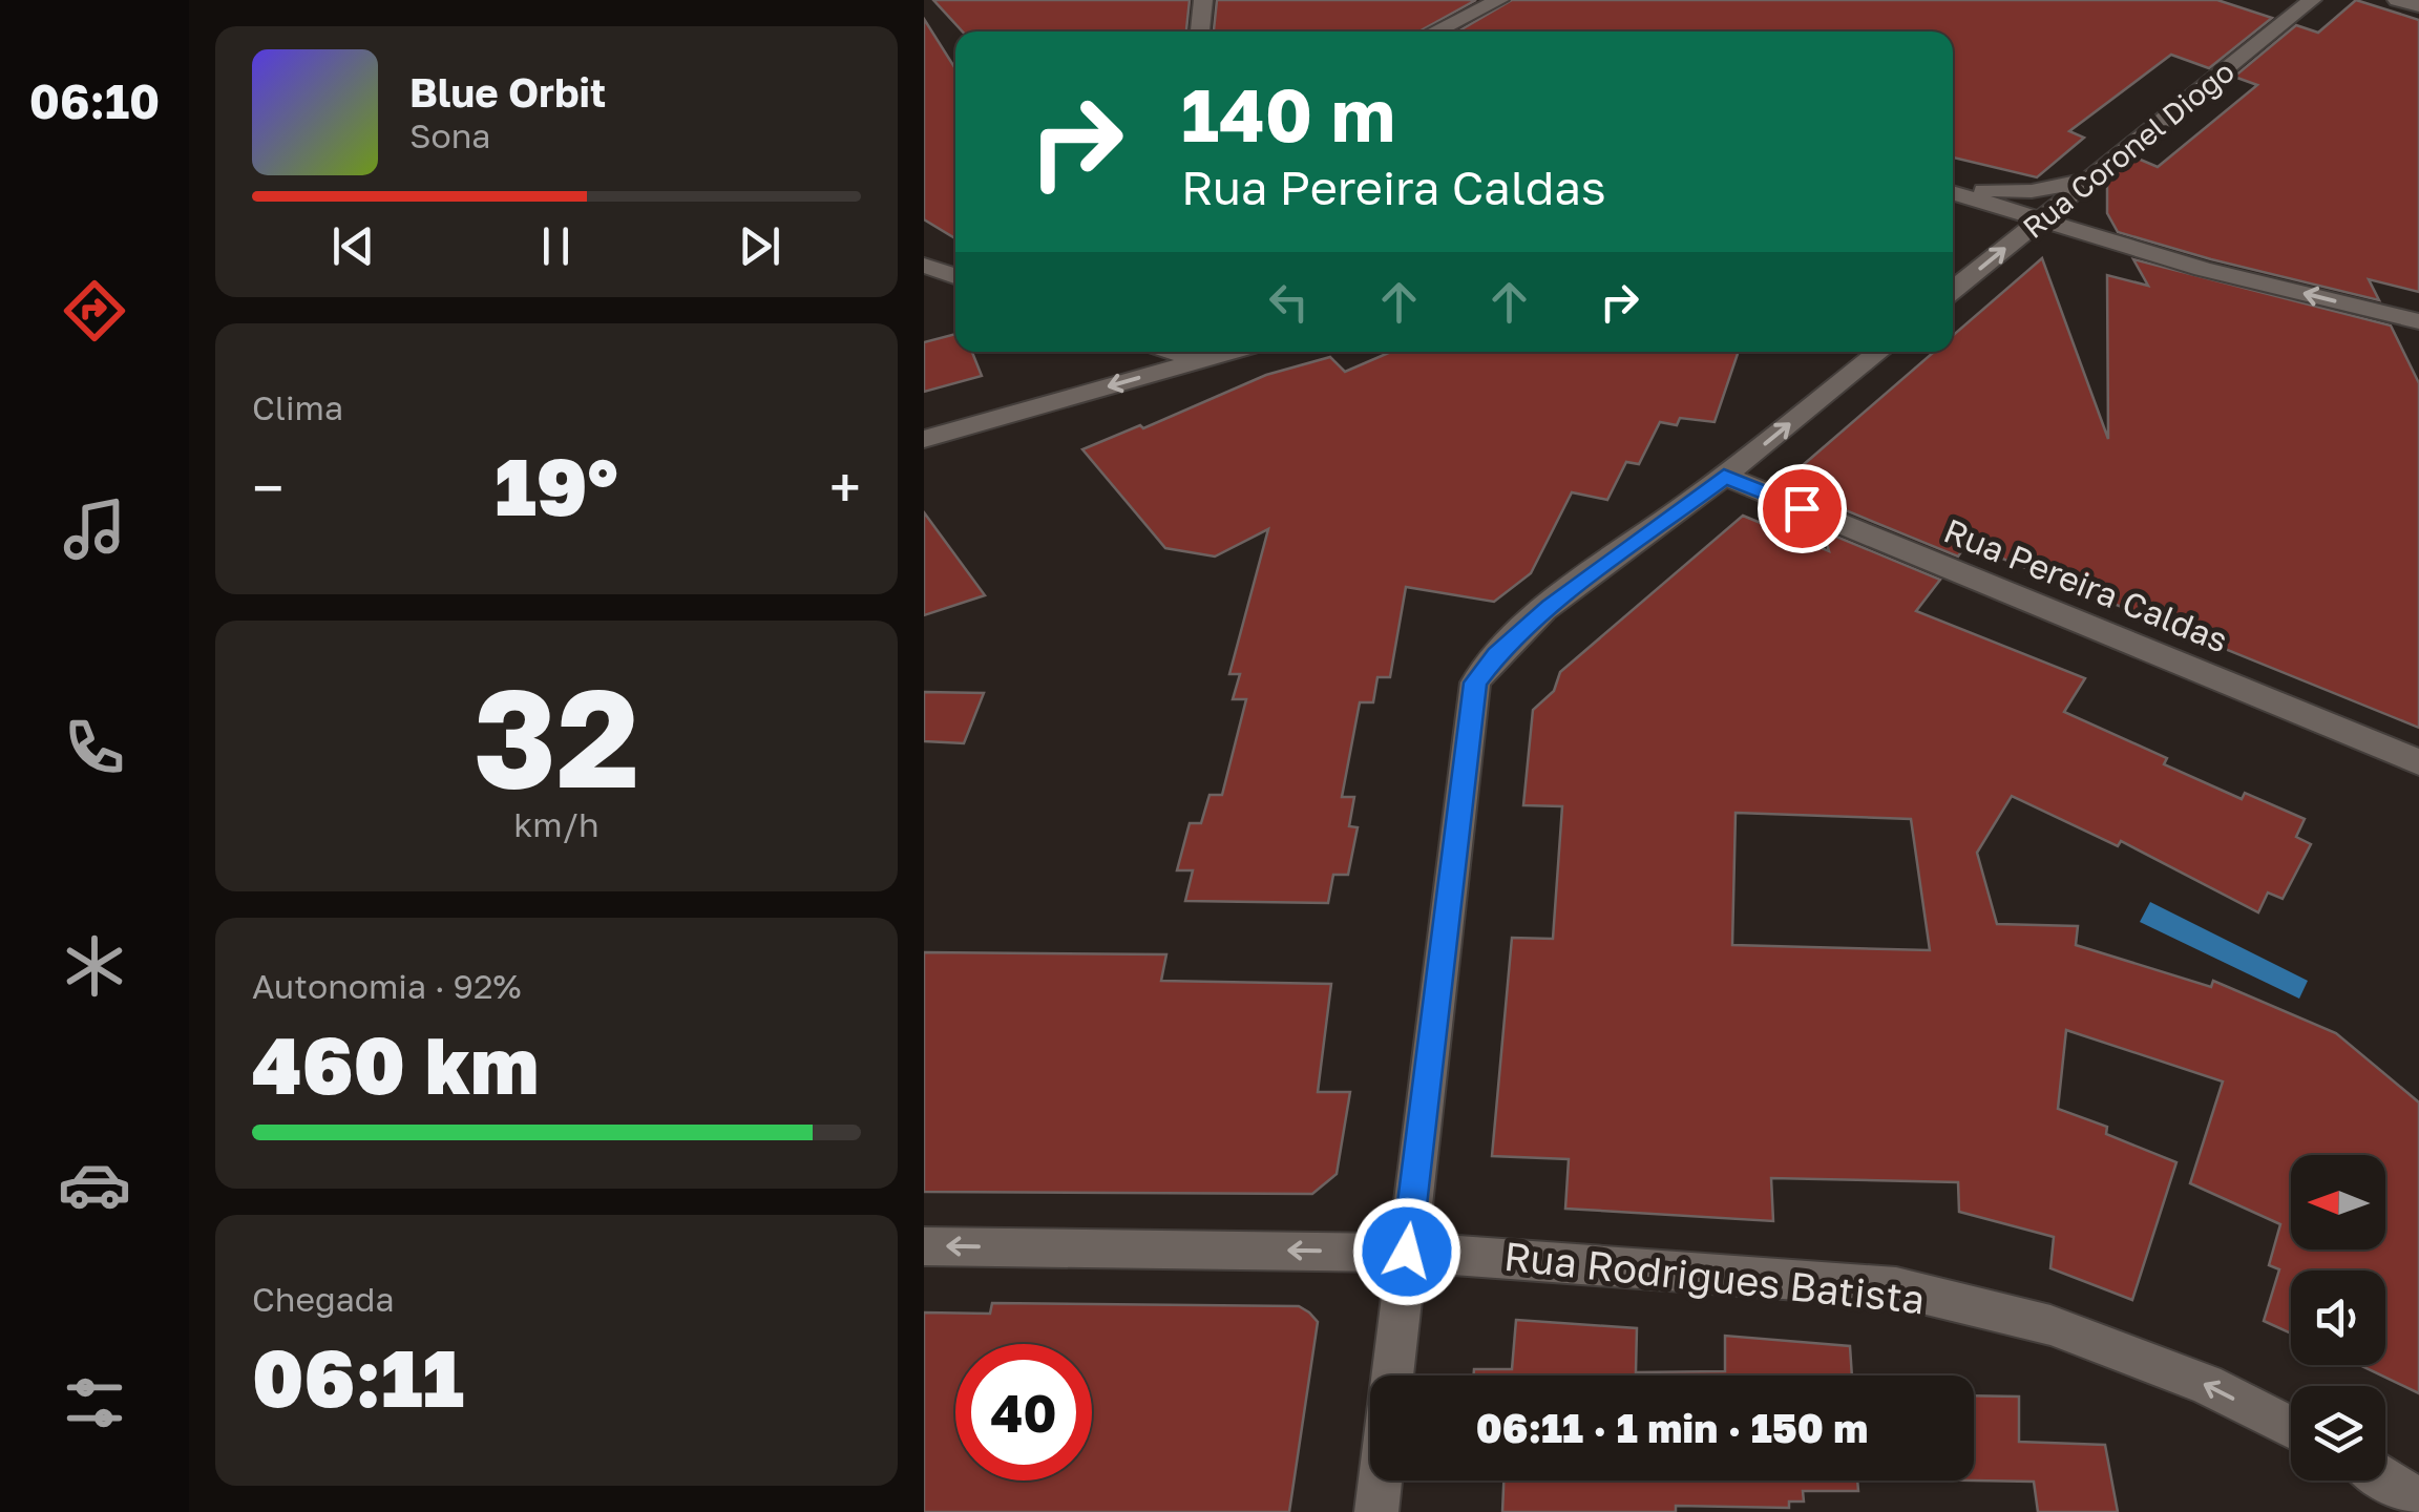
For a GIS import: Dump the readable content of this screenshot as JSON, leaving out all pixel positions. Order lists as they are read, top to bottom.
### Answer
{
  "streets": {
    "street": ["Rua Coronel Diogo", "Rua Pereira Caldas", "Rua Rodrigues Batista"]
  },
  "one_way": ["Rua Rodrigues Batista"],
  "north": "left",
  "page": {
    "tabs": "06:10",
    "turn": ["140 m", "Rua Pereira Caldas"],
    "song": ["Blue Orbit", "Sona"],
    "tile": [
      "Clima",
      ["32", "km/h"],
      ["Autonomia · 92%", "460 km"],
      ["Chegada", "06:11"]
    ],
    "heat": ["−", "19°", "+"],
    "limit": "40",
    "trip": "06:11 · 1 min · 150 m"
  }
}
